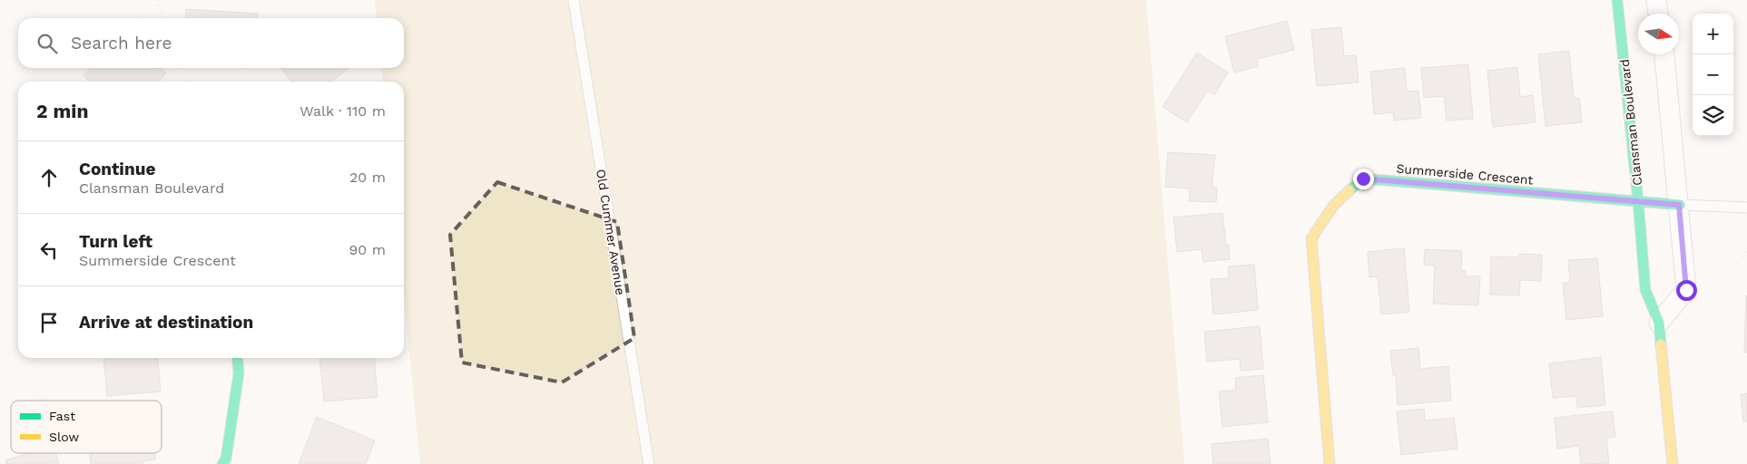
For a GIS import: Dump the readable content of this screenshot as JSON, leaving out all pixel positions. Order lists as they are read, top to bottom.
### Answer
{
  "streets": {
    "street": ["Clansman Boulevard", "Summerside Crescent"],
    "lane": ["Old Cummer Avenue"]
  },
  "crossings": [
    ["Clansman Boulevard", "Summerside Crescent"]
  ],
  "legend": ["Fast", "Slow"],
  "north": "right",
  "page": {
    "map_buttons": ["+", "−"],
    "search": "Search here",
    "heading": ["2 min", "Walk · 110 m"],
    "list": [
      ["Continue", "Clansman Boulevard", "20 m"],
      ["Turn left", "Summerside Crescent", "90 m"],
      "Arrive at destination"
    ]
  }
}
